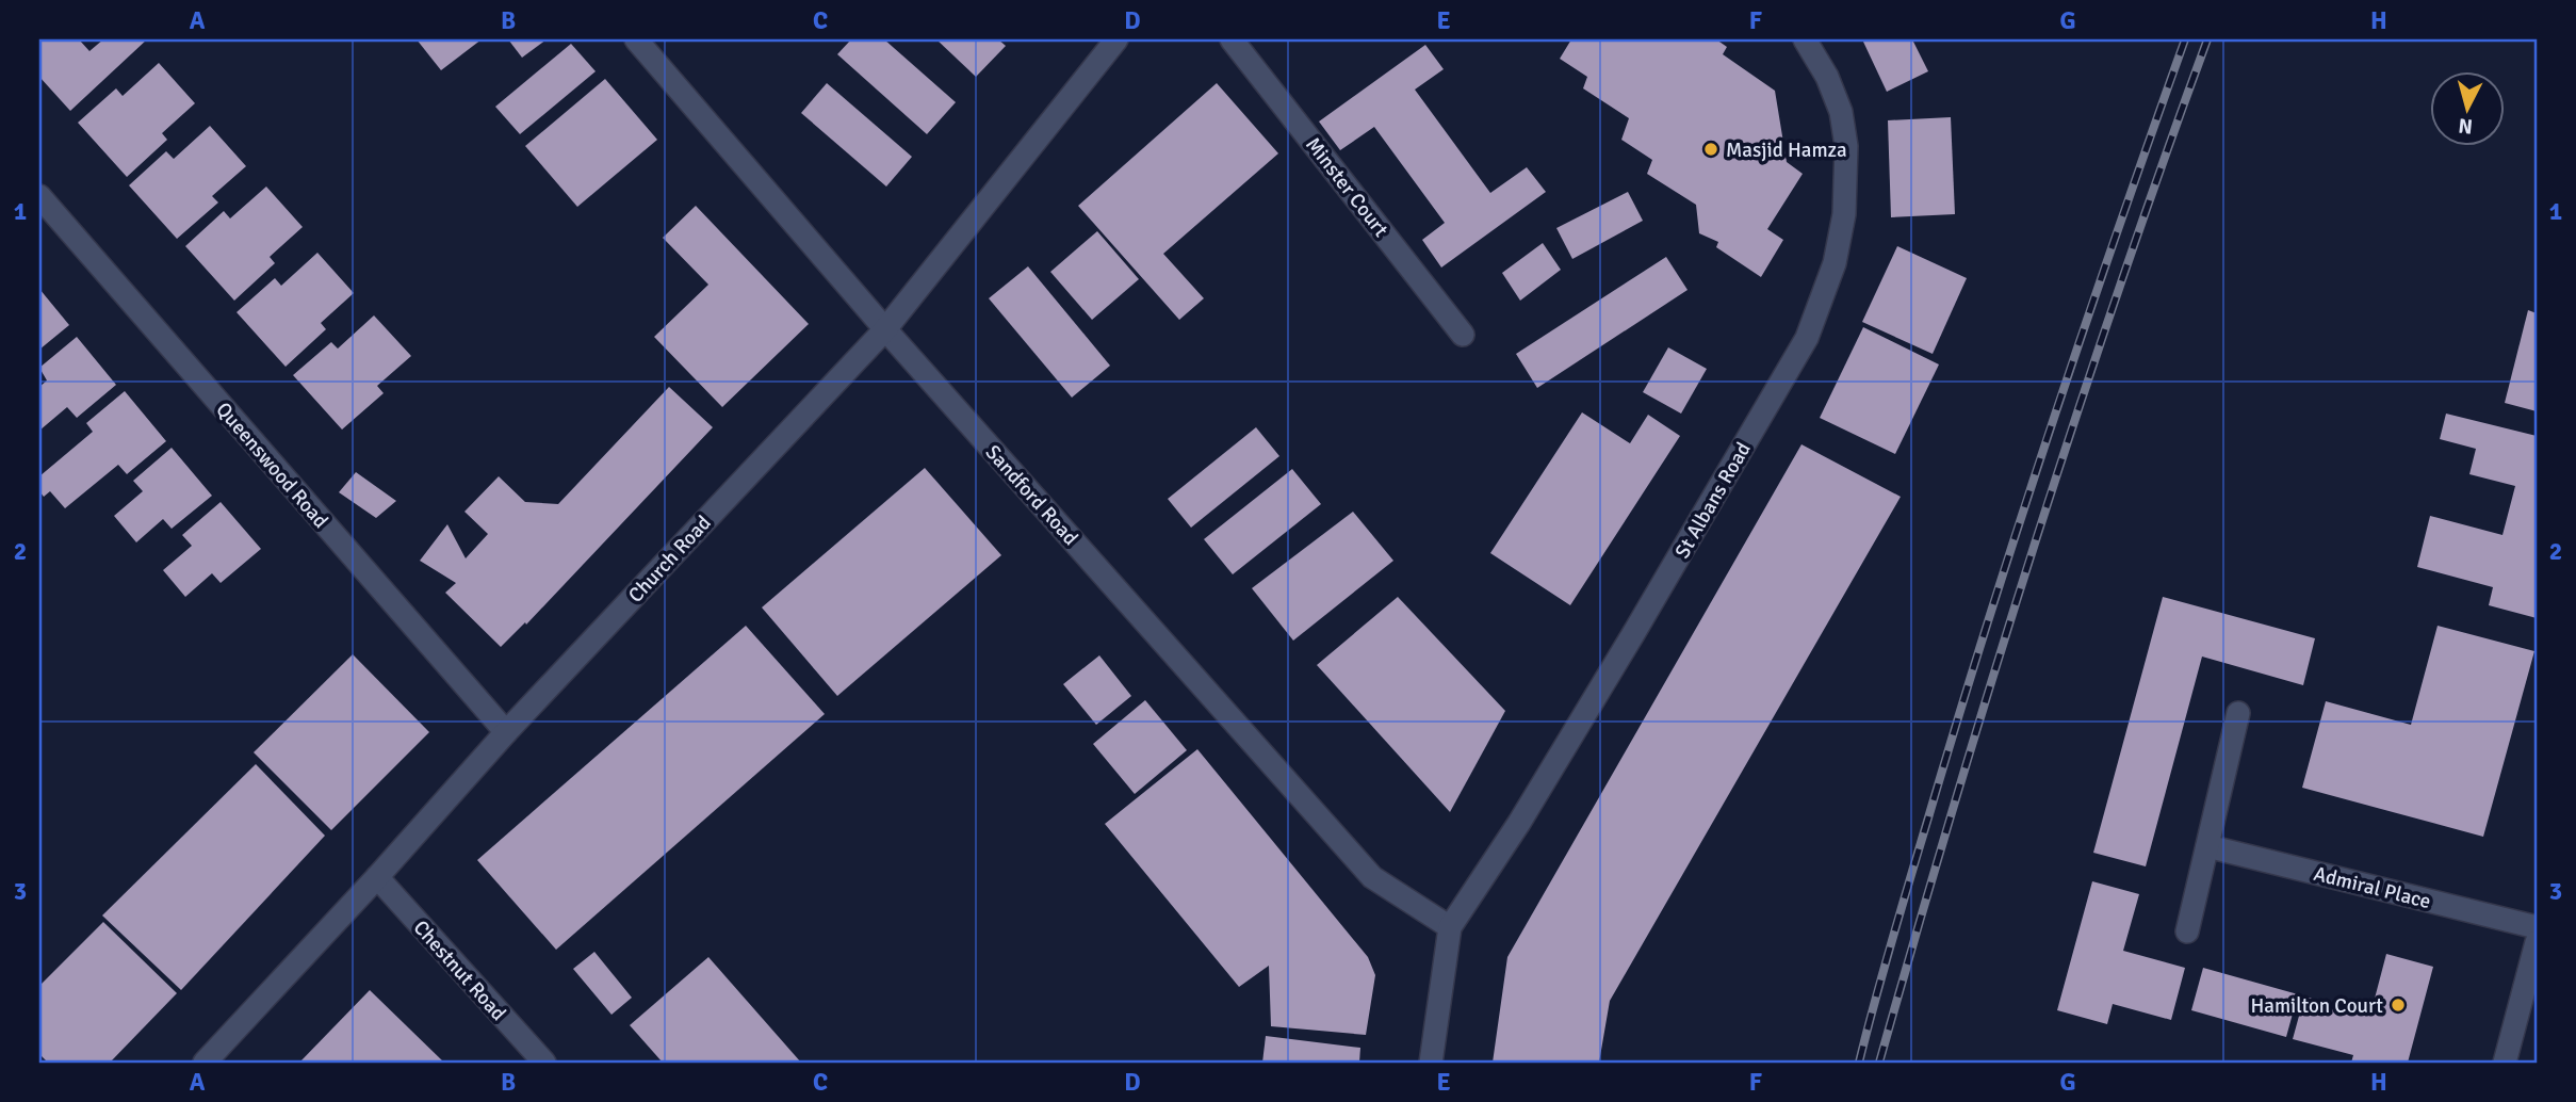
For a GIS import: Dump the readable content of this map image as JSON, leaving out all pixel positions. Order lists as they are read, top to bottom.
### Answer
{
  "streets": {
    "street": [
      "Minster Court",
      "Queenswood Road",
      "Sandford Road",
      "St Albans Road",
      "Church Road",
      "Admiral Place",
      "Chestnut Road"
    ]
  },
  "crossings": [
    ["Queenswood Road", "Church Road"],
    ["Sandford Road", "St Albans Road"],
    ["Sandford Road", "Church Road"],
    ["Church Road", "Chestnut Road"]
  ],
  "places": ["Masjid Hamza", "Hamilton Court"],
  "north": "bottom",
  "grid": {
    "columns": [
      "A",
      "B",
      "C",
      "D",
      "E",
      "F",
      "G",
      "H"
    ],
    "rows": ["1", "2", "3"]
  }
}
